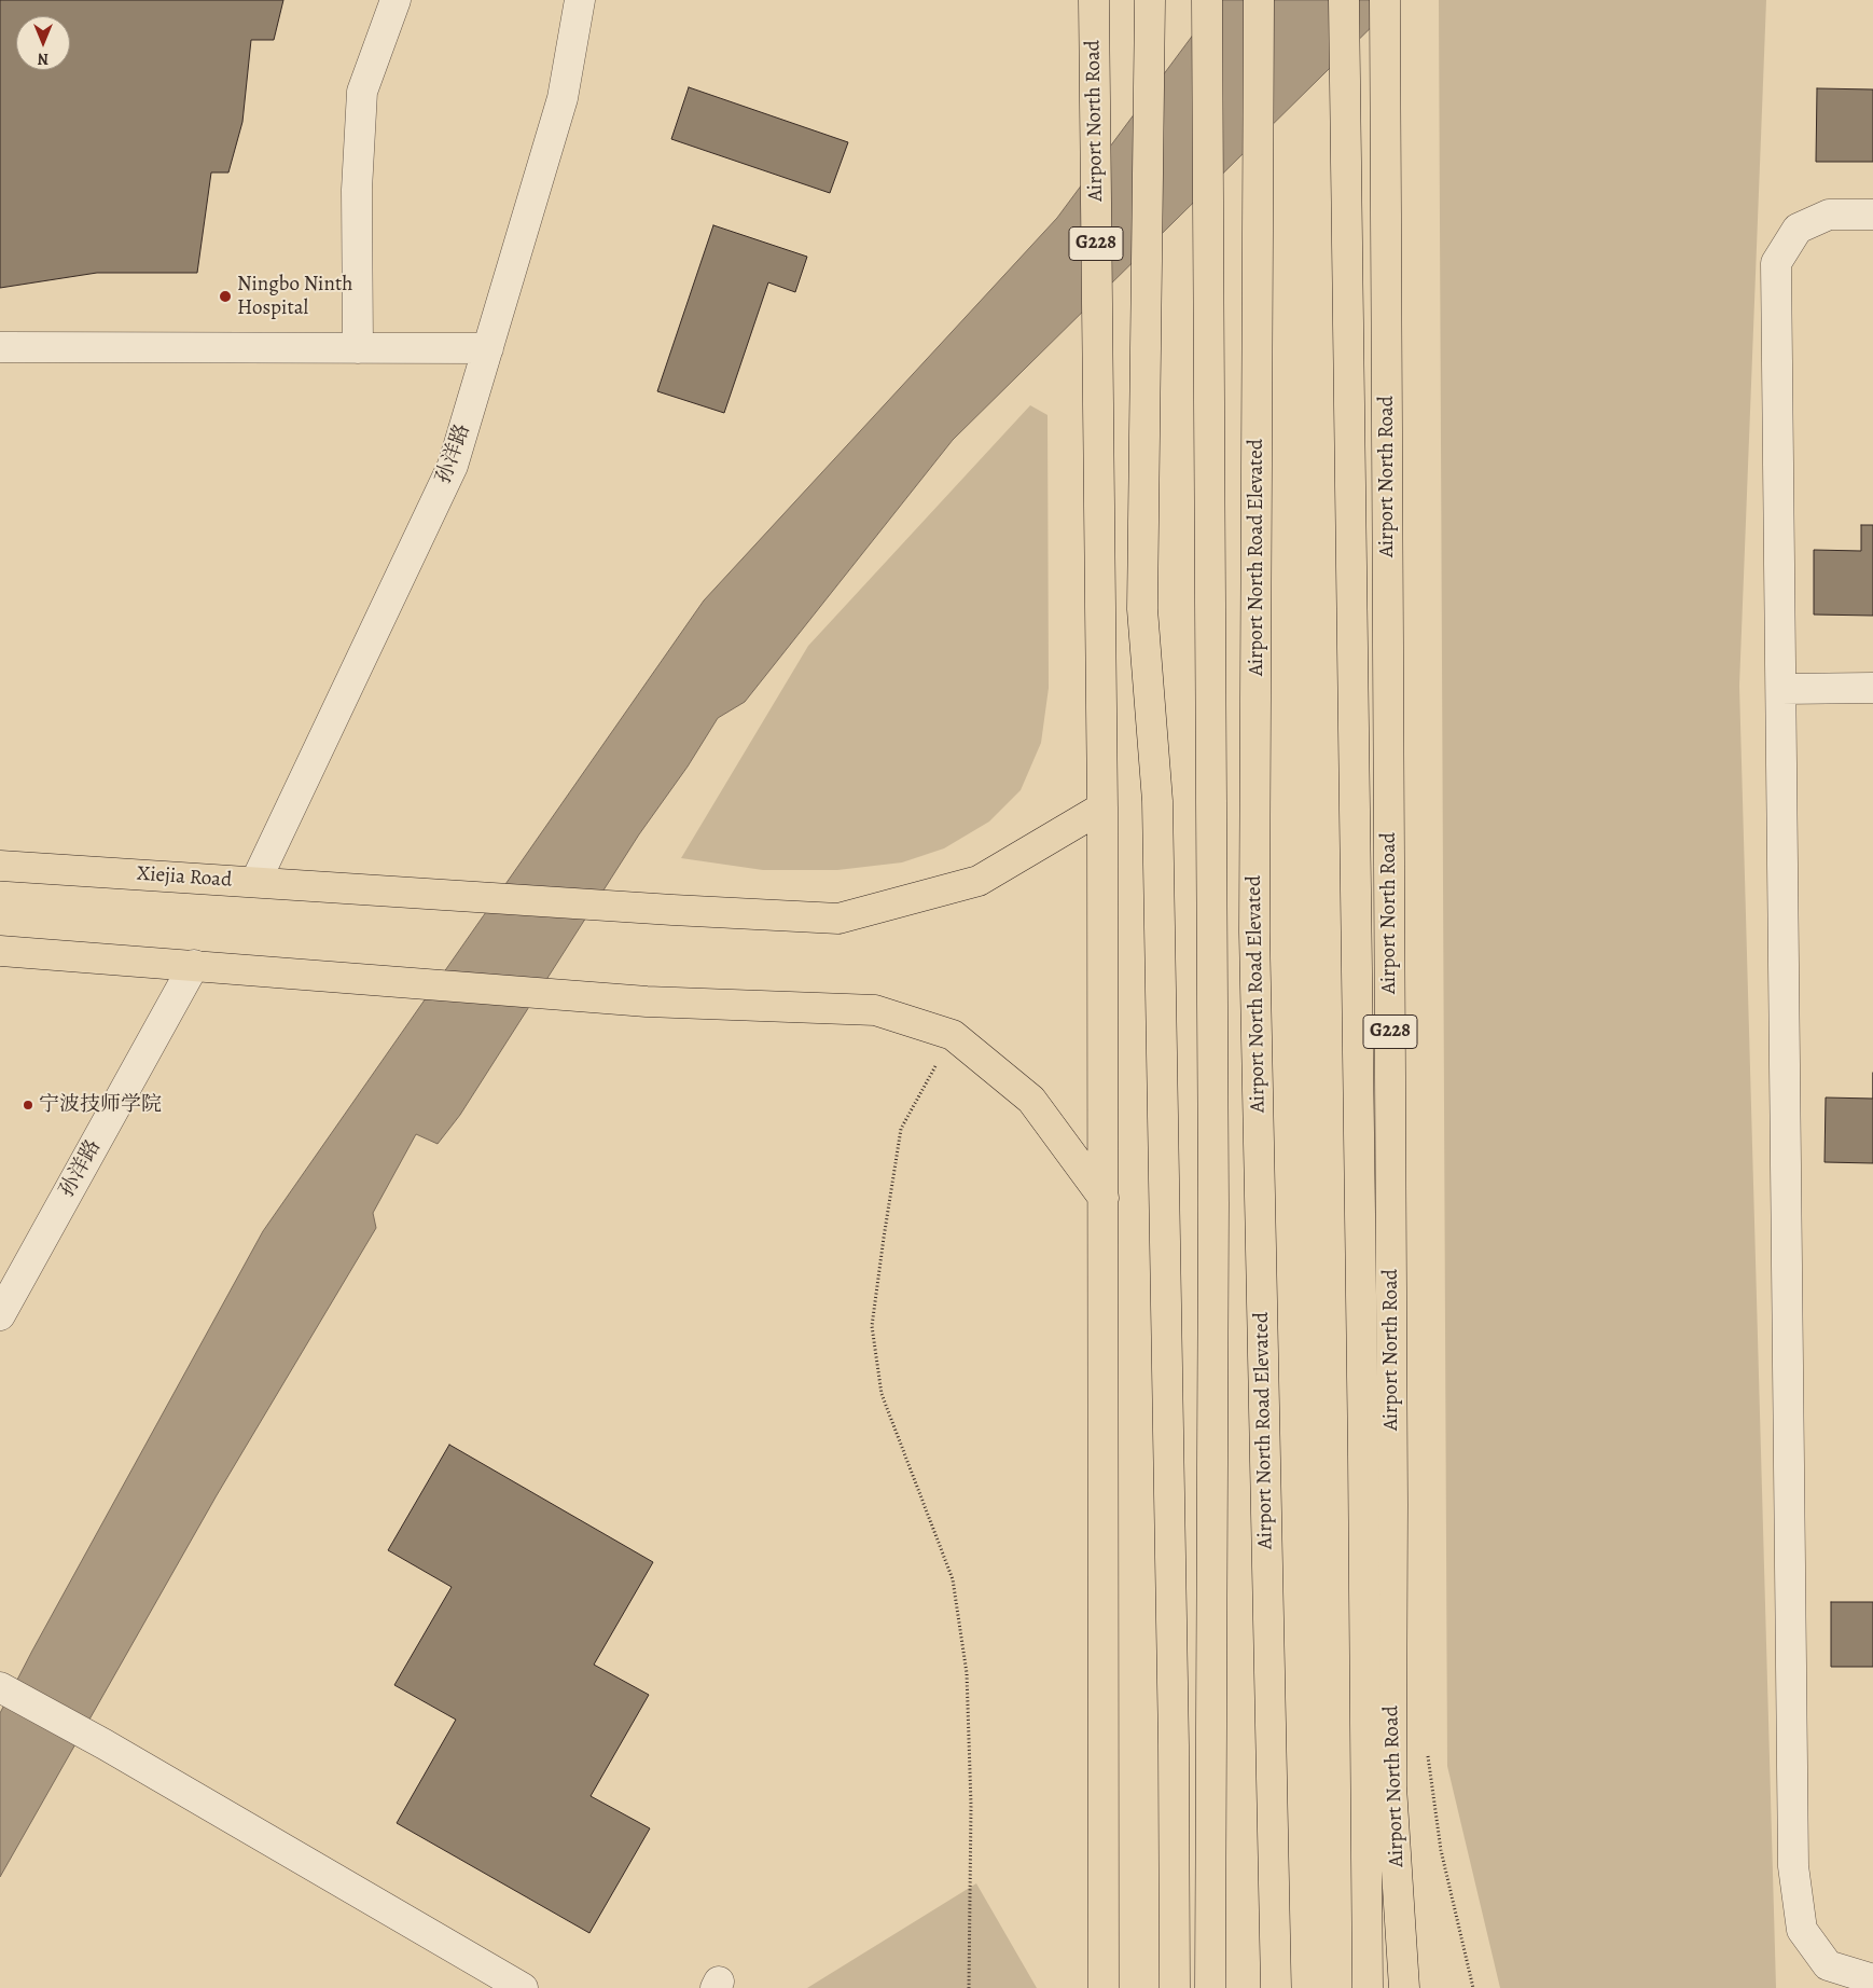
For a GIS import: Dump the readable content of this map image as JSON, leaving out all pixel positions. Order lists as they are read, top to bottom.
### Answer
{
  "streets": {
    "main road": [
      "Airport North Road",
      "G228",
      "Airport North Road Elevated",
      "Xiejia Road"
    ],
    "street": ["孙洋路"]
  },
  "crossings": [
    ["Airport North Road", "Xiejia Road"],
    ["孙洋路", "Xiejia Road"]
  ],
  "places": ["Ningbo Ninth Hospital", "宁波技师学院"],
  "north": "bottom"
}
